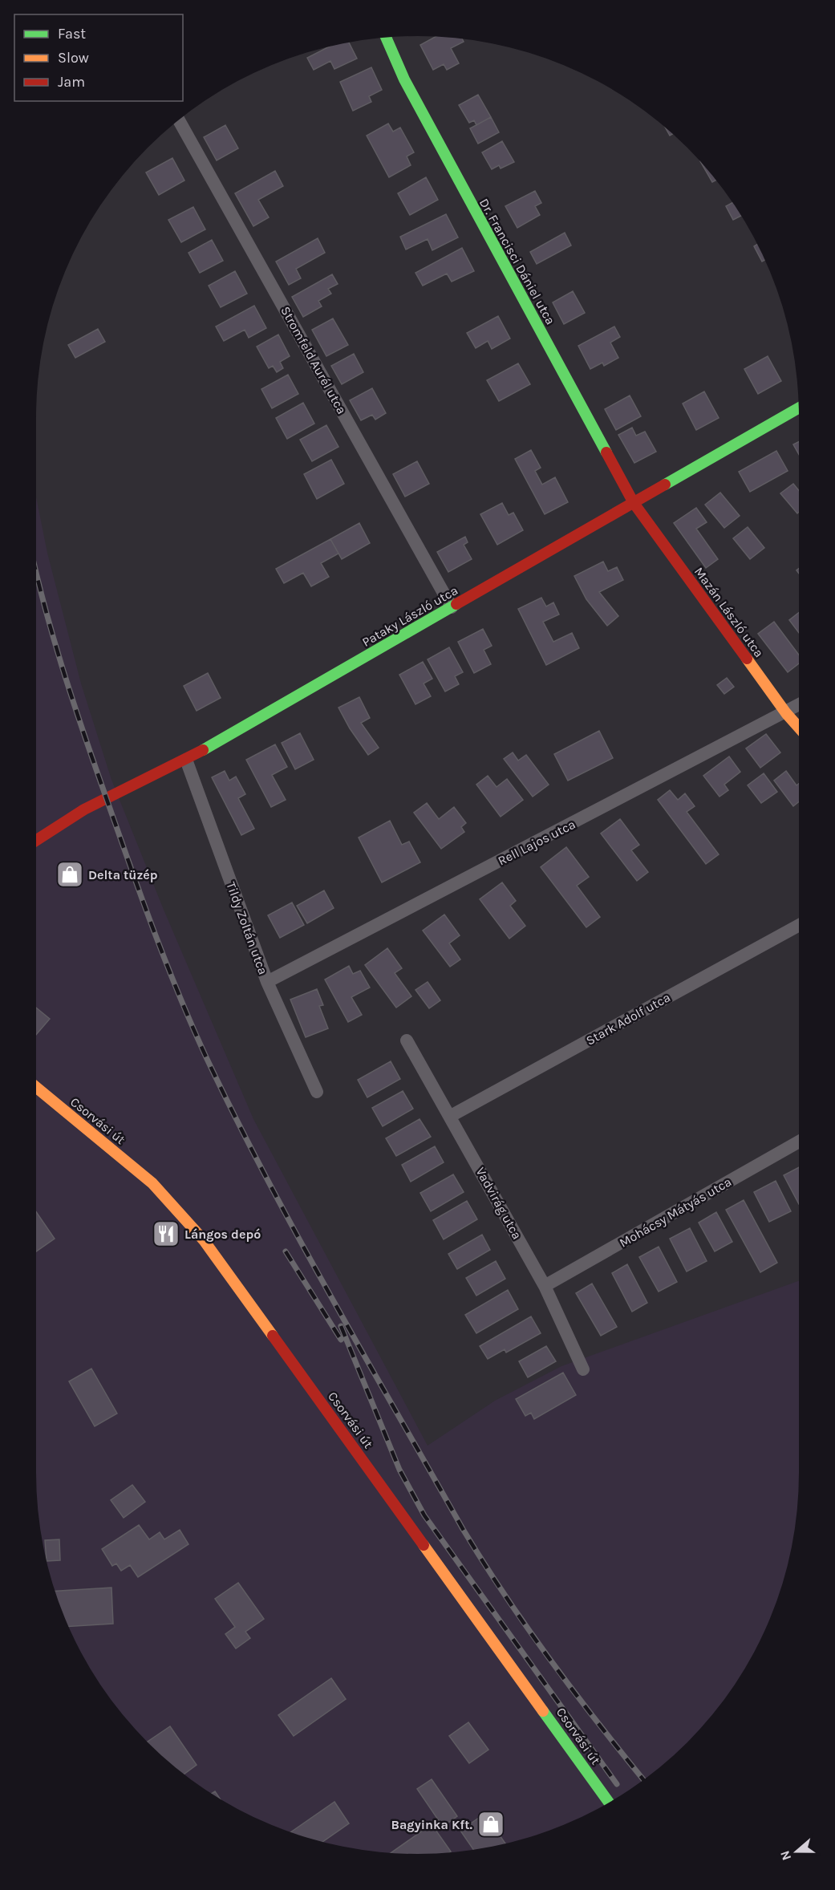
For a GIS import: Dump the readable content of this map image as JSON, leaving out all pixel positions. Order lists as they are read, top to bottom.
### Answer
{
  "streets": {
    "street": [
      "Dr. Francisci Dániel utca",
      "Stromfeld Aurél utca",
      "Mazán László utca",
      "Pataky László utca",
      "Rell Lajos utca",
      "Tildy Zoltán utca",
      "Stark Adolf utca",
      "Csorvási út",
      "Vadvirág utca",
      "Mohácsy Mátyás utca"
    ]
  },
  "crossings": [
    ["Dr. Francisci Dániel utca", "Mazán László utca"],
    ["Dr. Francisci Dániel utca", "Pataky László utca"],
    ["Stromfeld Aurél utca", "Pataky László utca"],
    ["Mazán László utca", "Pataky László utca"],
    ["Mazán László utca", "Rell Lajos utca"],
    ["Pataky László utca", "Tildy Zoltán utca"],
    ["Rell Lajos utca", "Tildy Zoltán utca"],
    ["Stark Adolf utca", "Vadvirág utca"],
    ["Vadvirág utca", "Mohácsy Mátyás utca"]
  ],
  "places": {
    "shop": ["Delta tüzép", "Bagyinka Kft."],
    "restaurant": ["Lángos depó"]
  },
  "legend": ["Fast", "Slow", "Jam"],
  "north": "left"
}
